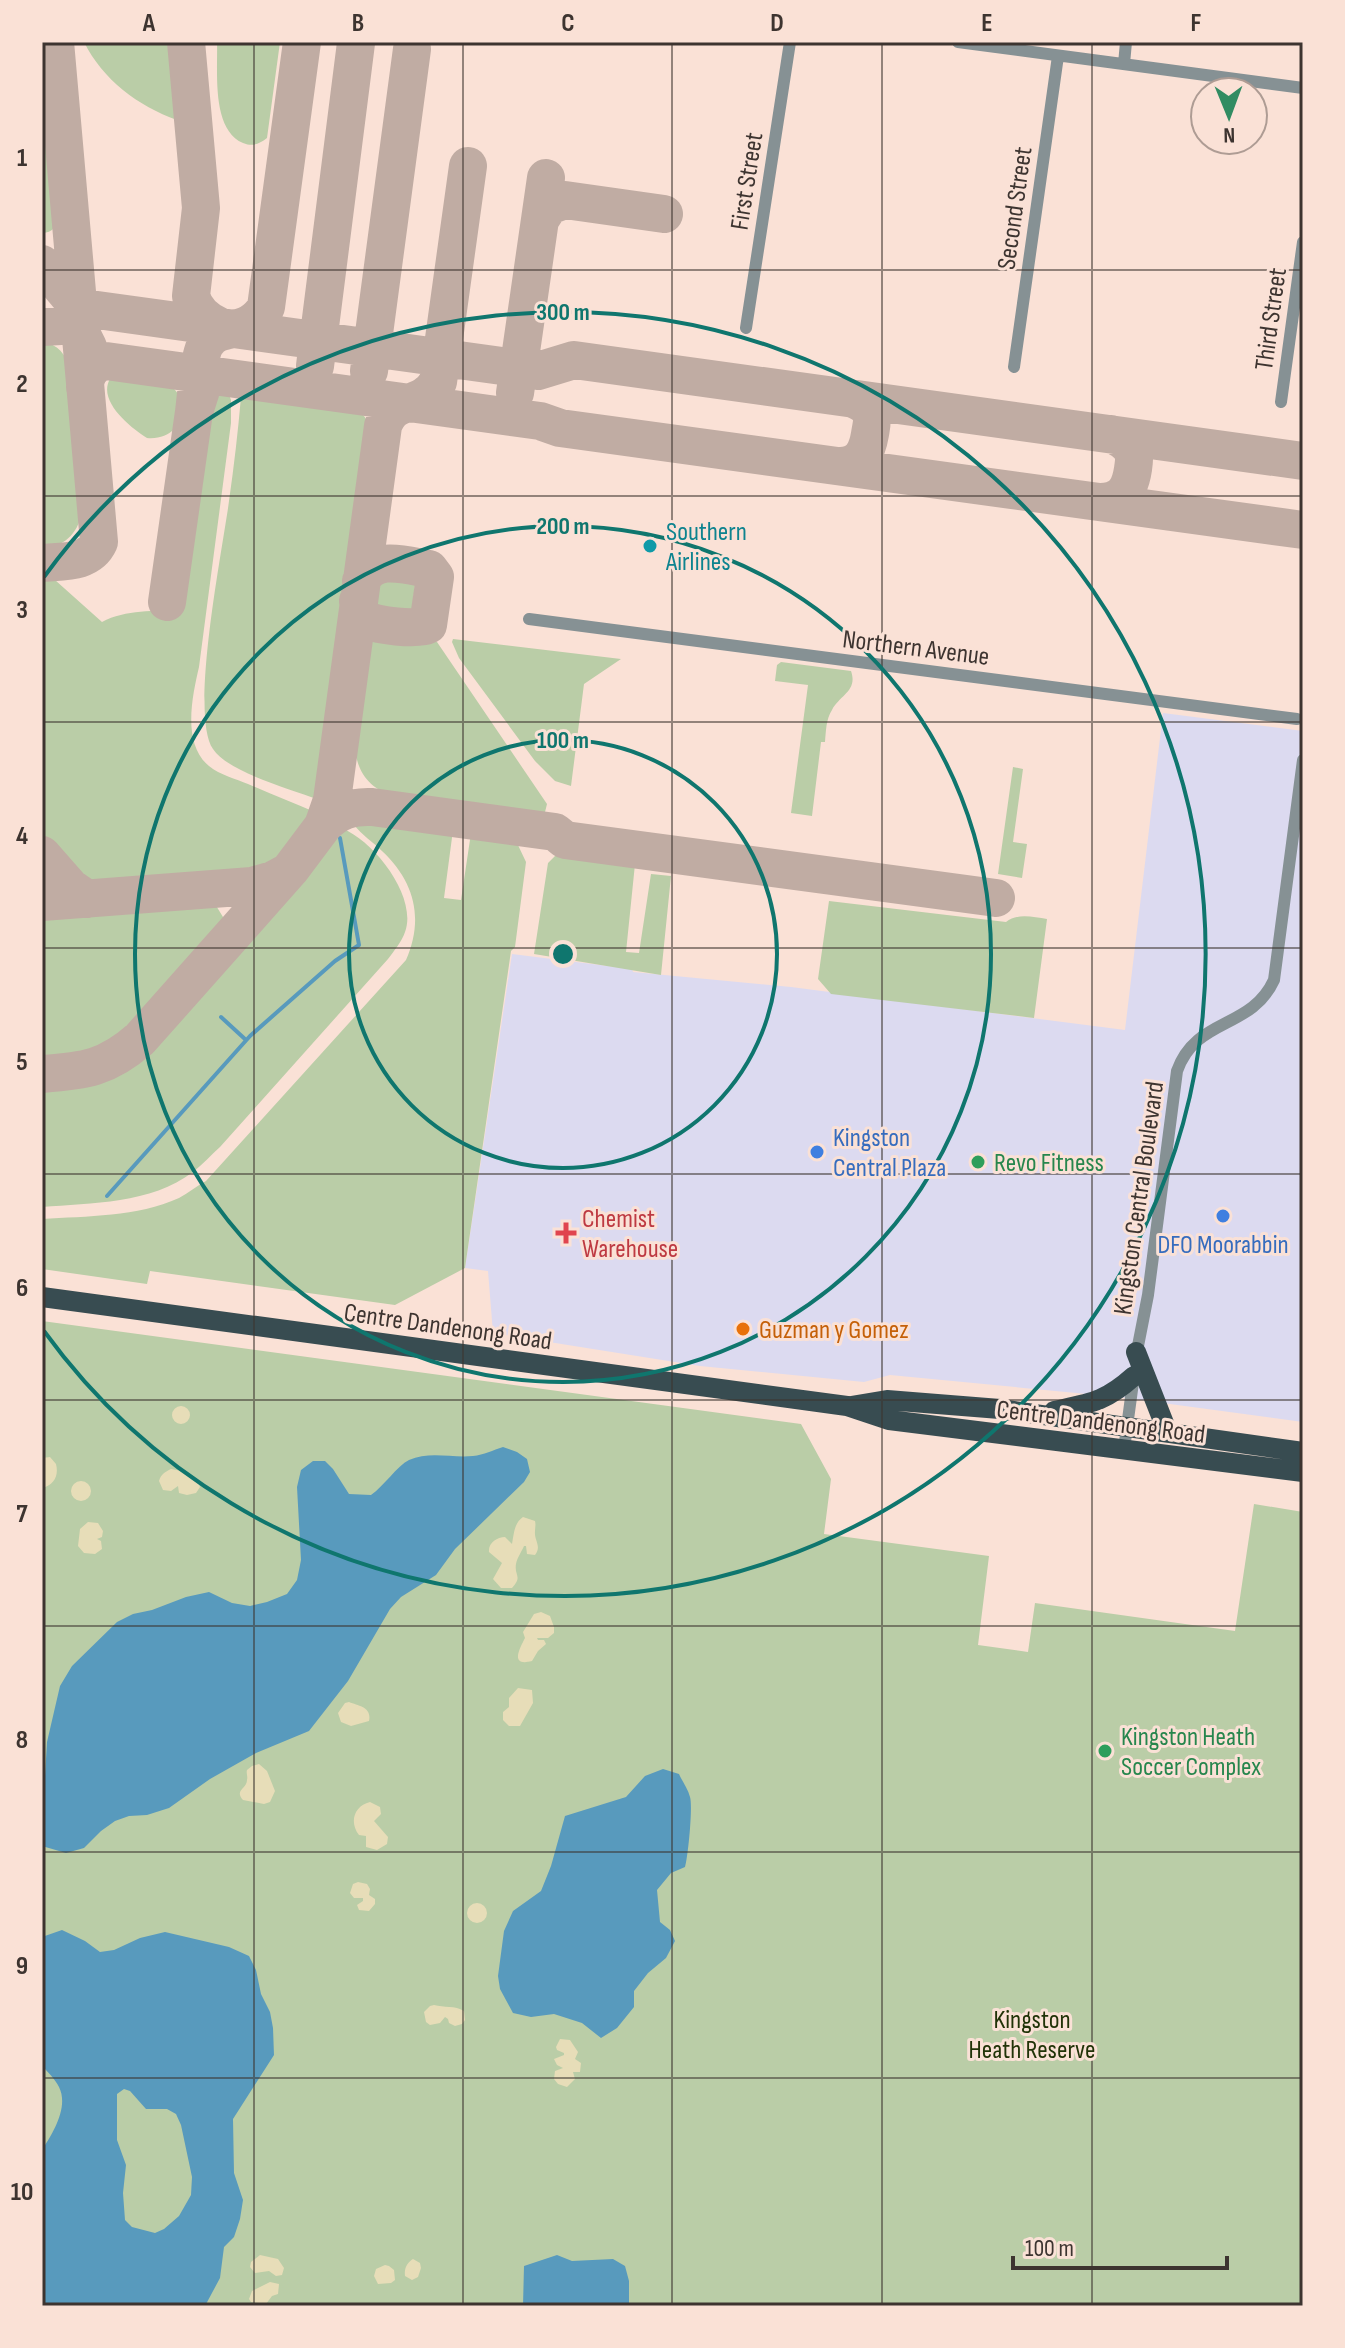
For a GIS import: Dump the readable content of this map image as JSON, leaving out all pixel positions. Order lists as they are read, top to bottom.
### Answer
{
  "streets": {
    "main road": ["Centre Dandenong Road"],
    "street": [
      "First Street",
      "Second Street",
      "Third Street",
      "Northern Avenue",
      "Kingston Central Boulevard"
    ]
  },
  "crossings": [
    ["Kingston Central Boulevard", "Centre Dandenong Road"]
  ],
  "parks": ["Kingston Heath Reserve"],
  "places": {
    "other": [
      "Southern Airlines",
      "Kingston Central Plaza",
      "Revo Fitness",
      "DFO Moorabbin",
      "Guzman y Gomez",
      "Kingston Heath Soccer Complex"
    ],
    "health": ["Chemist Warehouse"]
  },
  "scale_bar": "100 m",
  "north": "bottom",
  "grid": {
    "columns": [
      "A",
      "B",
      "C",
      "D",
      "E",
      "F"
    ],
    "rows": [
      "1",
      "2",
      "3",
      "4",
      "5",
      "6",
      "7",
      "8",
      "9",
      "10"
    ]
  },
  "rings": ["300 m", "200 m", "100 m"]
}
